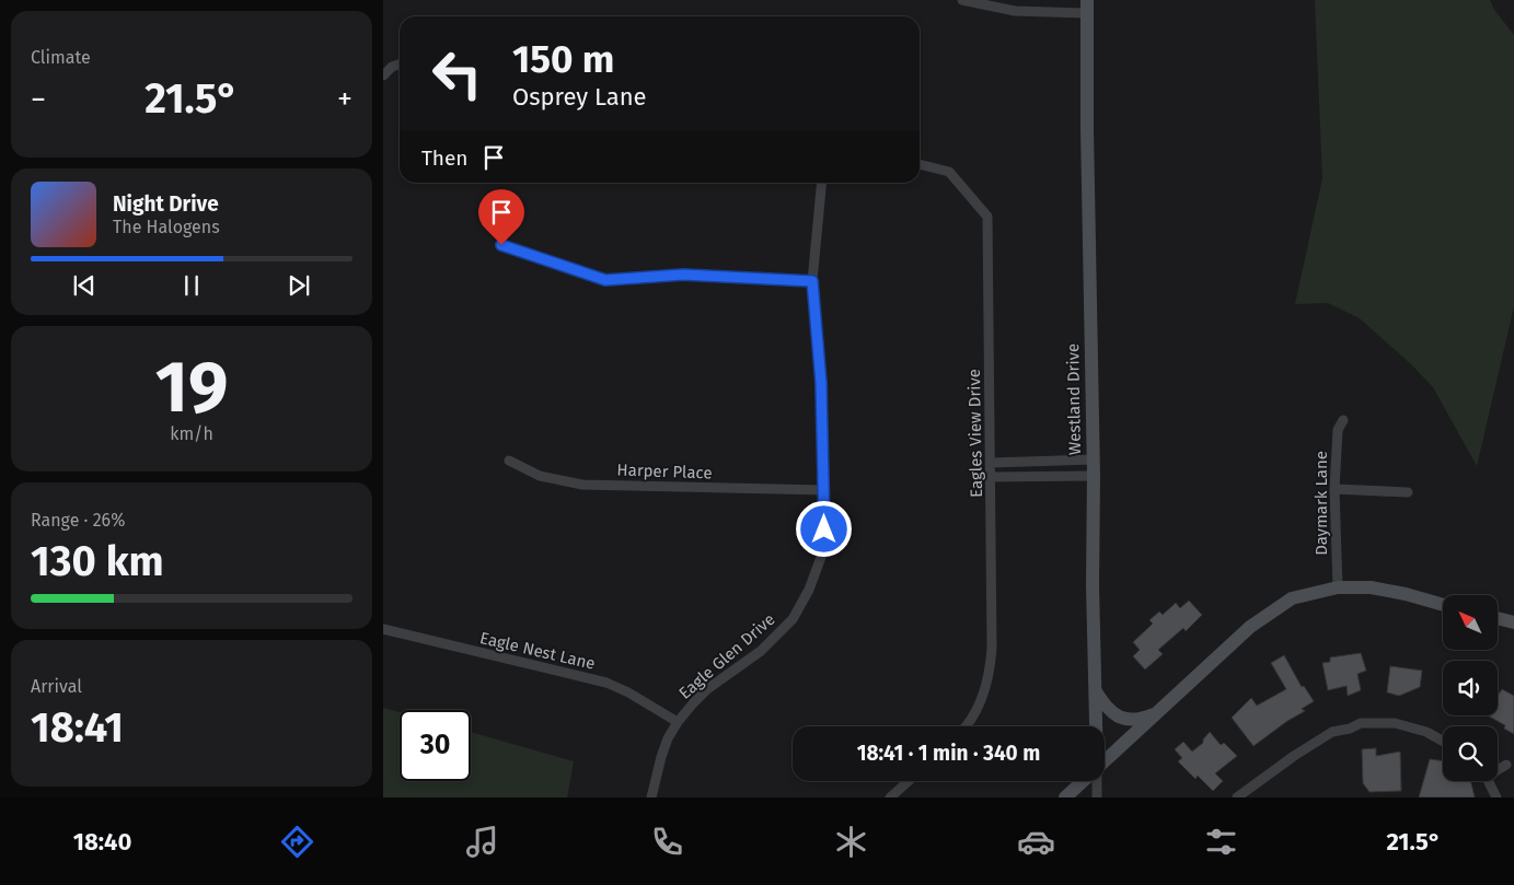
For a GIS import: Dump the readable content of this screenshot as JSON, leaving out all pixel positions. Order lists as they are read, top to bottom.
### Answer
{
  "streets": {
    "main road": ["Westland Drive"],
    "street": [
      "Eagles View Drive",
      "Harper Place",
      "Daymark Lane",
      "Eagle Nest Lane",
      "Eagle Glen Drive"
    ]
  },
  "crossings": [
    ["Harper Place", "Eagle Glen Drive"],
    ["Eagle Nest Lane", "Eagle Glen Drive"]
  ],
  "north": "top left",
  "page": {
    "tile": [
      "Climate",
      ["19", "km/h"],
      ["Range · 26%", "130 km"],
      ["Arrival", "18:41"]
    ],
    "turn": ["150 m", "Osprey Lane"],
    "heat": ["−", "21.5°", "+"],
    "then": "Then",
    "song": ["Night Drive", "The Halogens"],
    "limit": "30",
    "trip": "18:41 · 1 min · 340 m",
    "tabs": ["18:40", "21.5°"]
  }
}
